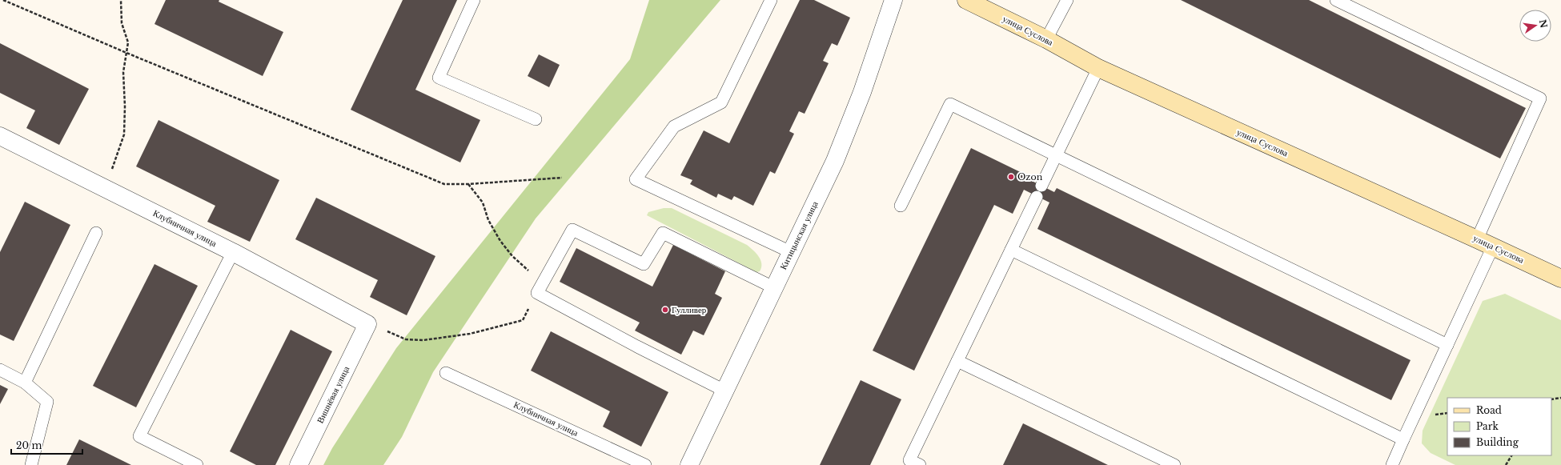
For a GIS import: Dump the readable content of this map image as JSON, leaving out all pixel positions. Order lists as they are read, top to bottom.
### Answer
{
  "streets": {
    "street": [
      "улица Суслова",
      "Клубничная улица",
      "Китицынская улица",
      "Вишнёвая улица"
    ]
  },
  "crossings": [
    ["Клубничная улица", "Вишнёвая улица"]
  ],
  "places": ["Ozon", "Гулливер"],
  "legend": ["Road", "Park", "Building"],
  "scale_bar": "20 m",
  "north": "right"
}
